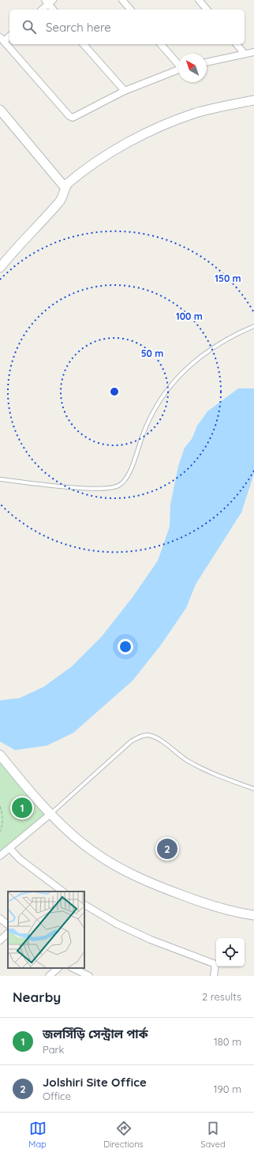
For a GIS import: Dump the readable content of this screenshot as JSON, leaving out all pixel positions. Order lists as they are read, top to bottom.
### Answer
{
  "north": "top left",
  "page": {
    "search": "Search here",
    "pins": ["1", "2"],
    "heading": ["Nearby", "2 results"],
    "list": [
      {
        "mark": "1",
        "name": "জলসিঁড়ি সেন্ট্রাল পার্ক",
        "note": "Park",
        "value": "180 m"
      },
      {
        "mark": "2",
        "name": "Jolshiri Site Office",
        "note": "Office",
        "value": "190 m"
      }
    ],
    "nav": ["Map", "Directions", "Saved"]
  },
  "rings": ["150 m", "100 m", "50 m"]
}
